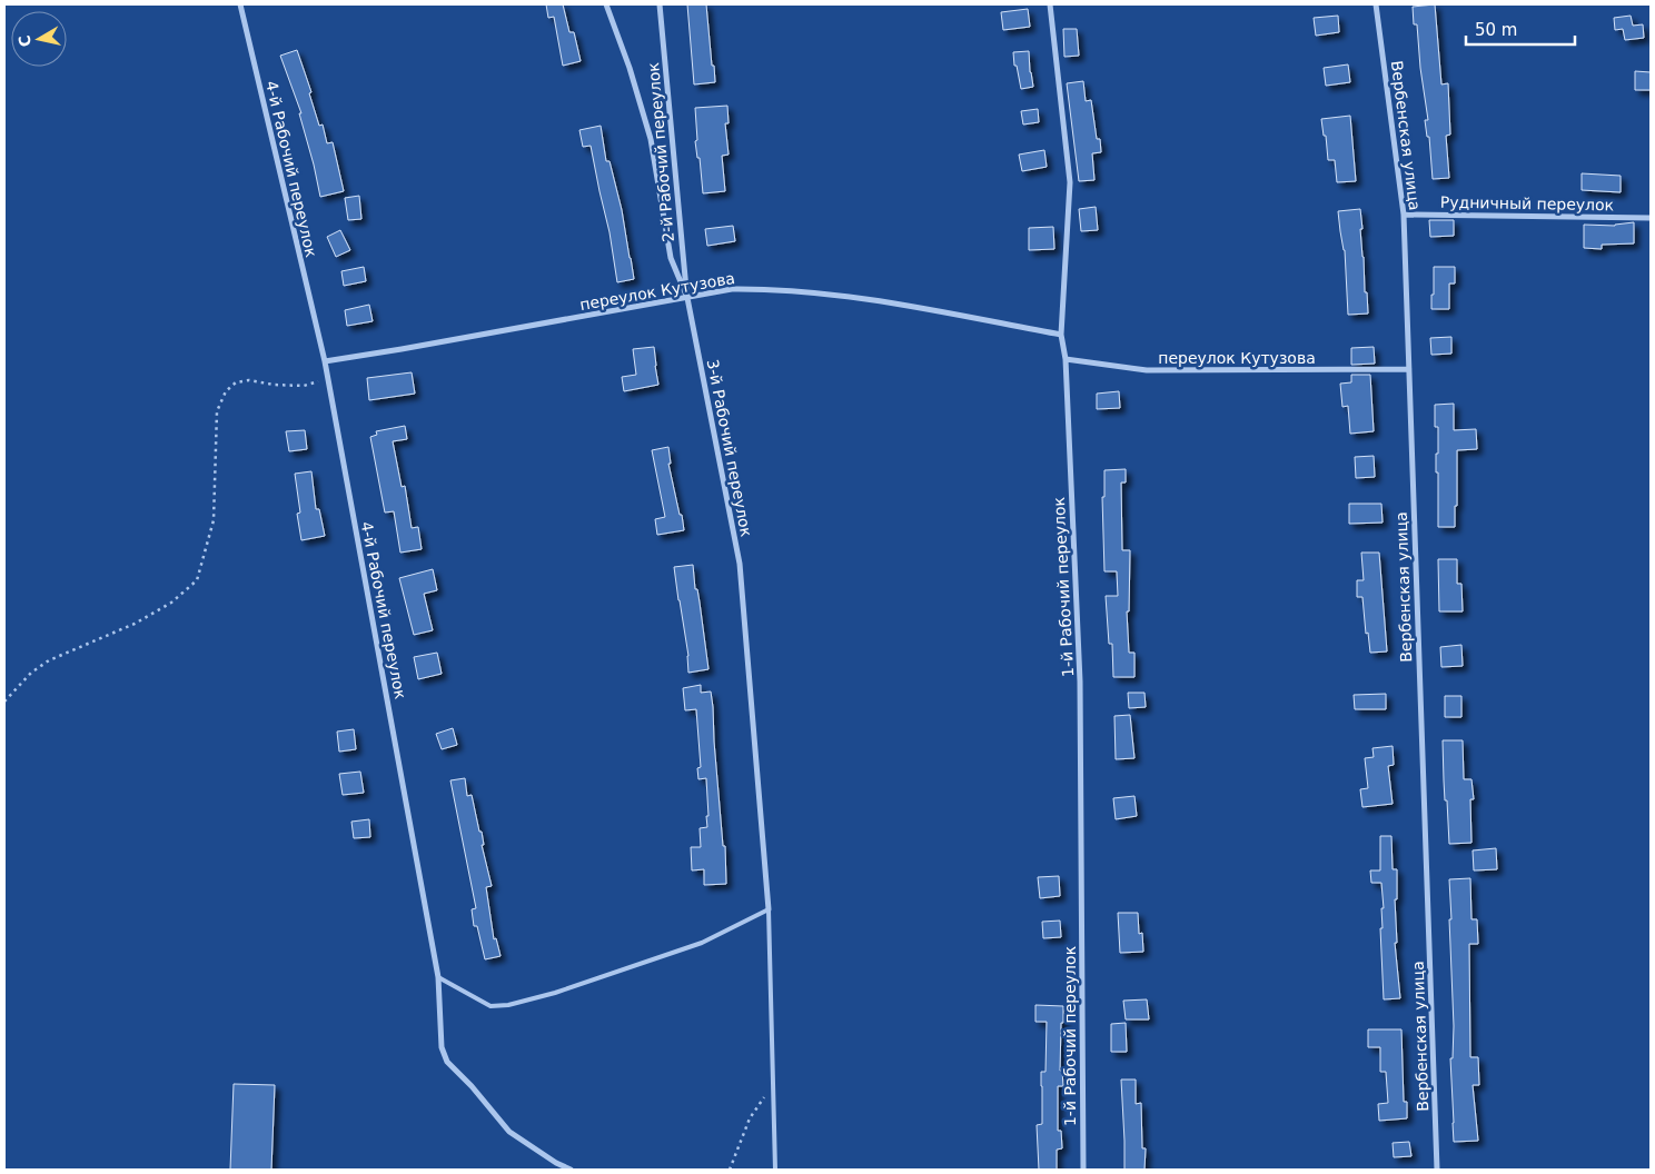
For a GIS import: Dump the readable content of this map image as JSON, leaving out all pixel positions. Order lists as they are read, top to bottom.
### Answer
{
  "streets": {
    "street": [
      "Вербенская улица",
      "2-й Рабочий переулок",
      "4-й Рабочий переулок",
      "Рудничный переулок",
      "переулок Кутузова",
      "3-й Рабочий переулок",
      "1-й Рабочий переулок"
    ]
  },
  "crossings": [
    ["Вербенская улица", "Рудничный переулок"],
    ["Вербенская улица", "переулок Кутузова"],
    ["2-й Рабочий переулок", "переулок Кутузова"],
    ["2-й Рабочий переулок", "3-й Рабочий переулок"],
    ["4-й Рабочий переулок", "переулок Кутузова"],
    ["переулок Кутузова", "3-й Рабочий переулок"],
    ["переулок Кутузова", "1-й Рабочий переулок"]
  ],
  "scale_bar": "50 m",
  "north": "left"
}
